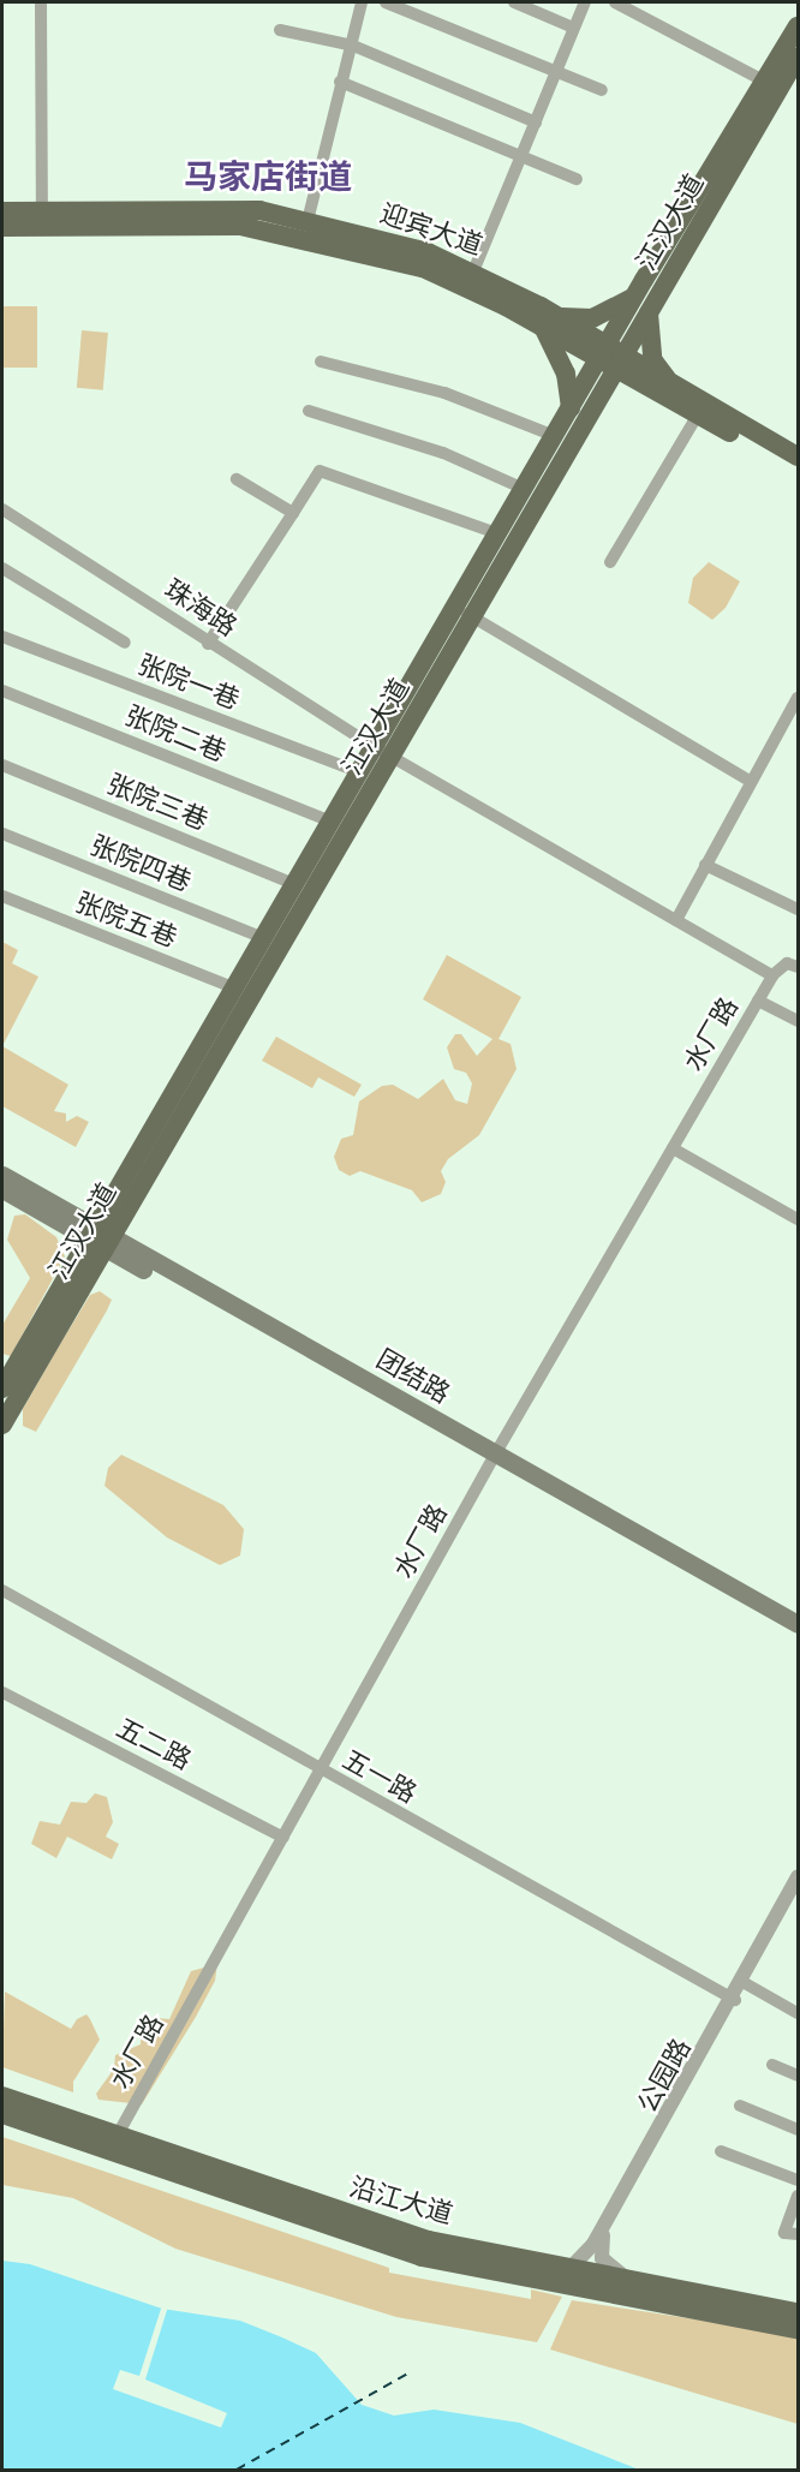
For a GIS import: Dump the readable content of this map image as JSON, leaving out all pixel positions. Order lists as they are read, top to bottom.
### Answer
{
  "streets": {
    "main road": [
      "江汉大道",
      "迎宾大道",
      "团结路",
      "沿江大道"
    ],
    "street": [
      "珠海路",
      "张院一巷",
      "张院二巷",
      "张院三巷",
      "张院四巷",
      "张院五巷",
      "水厂路",
      "五二路",
      "五一路",
      "公园路"
    ]
  },
  "crossings": [
    ["江汉大道", "迎宾大道"],
    ["江汉大道", "珠海路"],
    ["江汉大道", "张院一巷"],
    ["江汉大道", "张院二巷"],
    ["江汉大道", "张院三巷"],
    ["江汉大道", "张院四巷"],
    ["江汉大道", "张院五巷"],
    ["江汉大道", "团结路"],
    ["珠海路", "水厂路"],
    ["水厂路", "团结路"],
    ["水厂路", "五二路"],
    ["水厂路", "五一路"],
    ["水厂路", "沿江大道"],
    ["五一路", "公园路"],
    ["公园路", "沿江大道"]
  ],
  "districts": ["马家店街道"]
}
